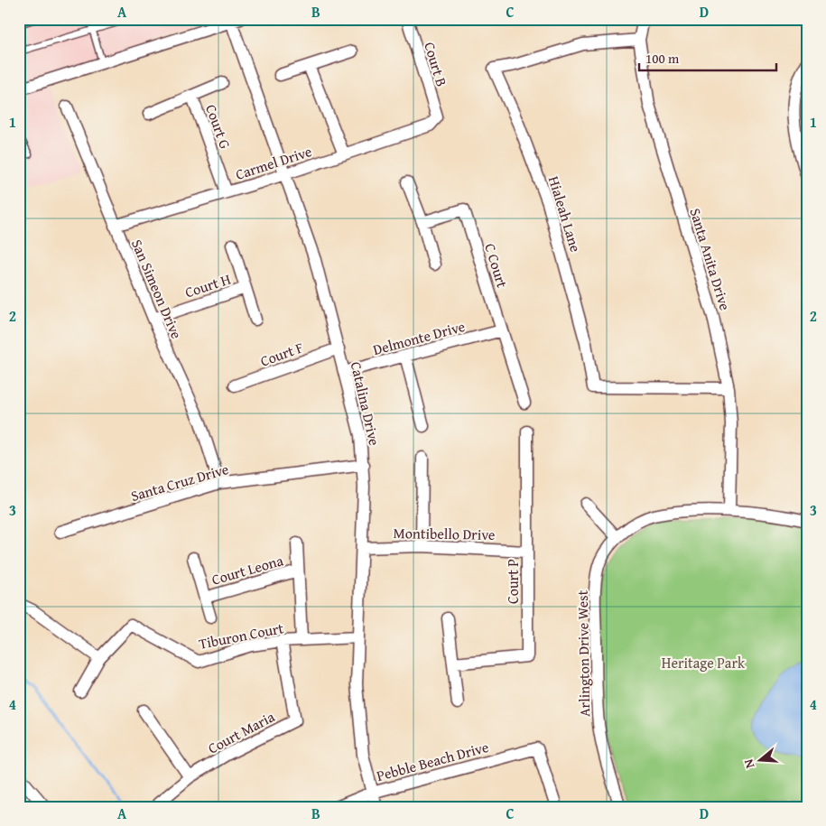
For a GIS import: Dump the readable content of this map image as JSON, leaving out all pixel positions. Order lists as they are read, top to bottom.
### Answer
{
  "streets": {
    "street": [
      "Court B",
      "Court G",
      "Carmel Drive",
      "Hialeah Lane",
      "Santa Anita Drive",
      "C Court",
      "Court H",
      "San Simeon Drive",
      "Delmonte Drive",
      "Court F",
      "Catalina Drive",
      "Santa Cruz Drive",
      "Montibello Drive",
      "Court Leona",
      "Court P",
      "Tiburon Court",
      "Arlington Drive West",
      "Court Maria",
      "Pebble Beach Drive"
    ]
  },
  "crossings": [
    ["Court B", "Carmel Drive"],
    ["Court G", "Carmel Drive"],
    ["Carmel Drive", "San Simeon Drive"],
    ["Carmel Drive", "Catalina Drive"],
    ["Hialeah Lane", "Santa Anita Drive"],
    ["Santa Anita Drive", "Arlington Drive West"],
    ["C Court", "Delmonte Drive"],
    ["Court H", "San Simeon Drive"],
    ["San Simeon Drive", "Santa Cruz Drive"],
    ["Delmonte Drive", "Catalina Drive"],
    ["Court F", "Catalina Drive"],
    ["Catalina Drive", "Santa Cruz Drive"],
    ["Catalina Drive", "Montibello Drive"],
    ["Catalina Drive", "Tiburon Court"],
    ["Catalina Drive", "Pebble Beach Drive"],
    ["Montibello Drive", "Court P"],
    ["Court Leona", "Tiburon Court"],
    ["Tiburon Court", "Court Maria"]
  ],
  "parks": ["Heritage Park"],
  "scale_bar": "100 m",
  "north": "left",
  "grid": {
    "columns": [
      "A",
      "B",
      "C",
      "D"
    ],
    "rows": [
      "1",
      "2",
      "3",
      "4"
    ]
  }
}
